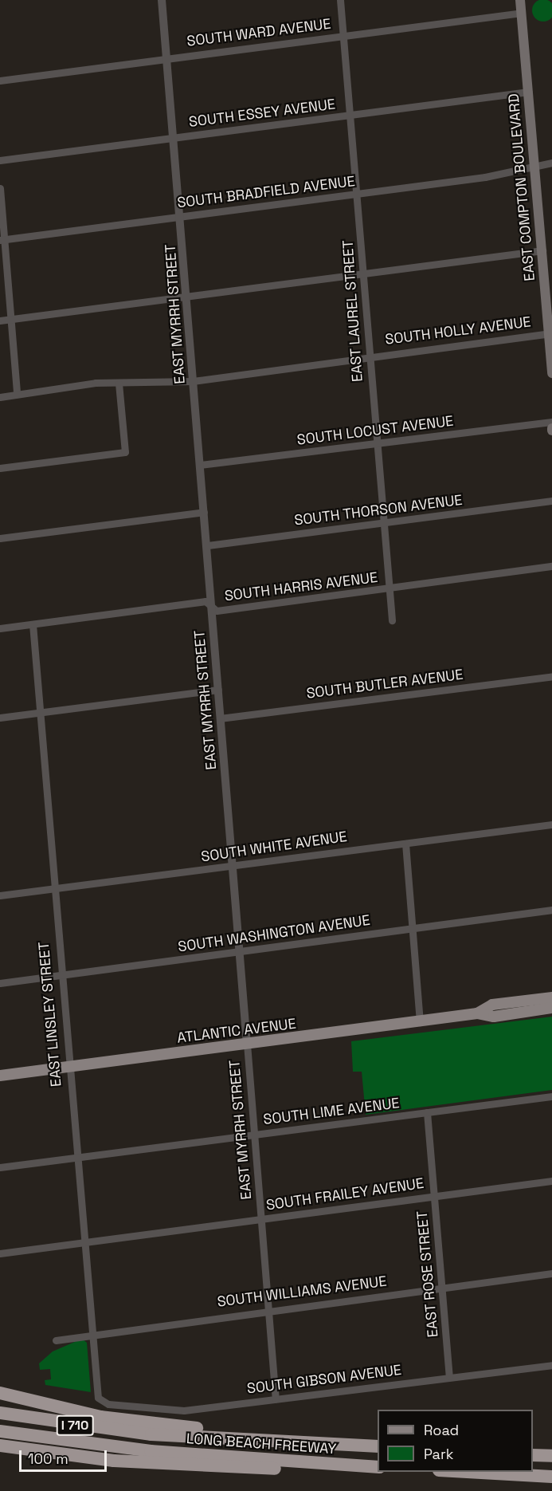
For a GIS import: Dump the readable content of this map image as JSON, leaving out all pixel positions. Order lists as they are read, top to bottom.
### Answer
{
  "streets": {
    "highway": ["I 710", "LONG BEACH FREEWAY"],
    "main road": ["EAST COMPTON BOULEVARD", "ATLANTIC AVENUE"],
    "street": [
      "SOUTH WARD AVENUE",
      "SOUTH ESSEY AVENUE",
      "SOUTH BRADFIELD AVENUE",
      "EAST LAUREL STREET",
      "EAST MYRRH STREET",
      "SOUTH HOLLY AVENUE",
      "SOUTH LOCUST AVENUE",
      "SOUTH THORSON AVENUE",
      "SOUTH HARRIS AVENUE",
      "SOUTH BUTLER AVENUE",
      "SOUTH WHITE AVENUE",
      "SOUTH WASHINGTON AVENUE",
      "EAST LINSLEY STREET",
      "SOUTH LIME AVENUE",
      "SOUTH FRAILEY AVENUE",
      "EAST ROSE STREET",
      "SOUTH WILLIAMS AVENUE",
      "SOUTH GIBSON AVENUE"
    ]
  },
  "crossings": [
    ["SOUTH WARD AVENUE", "EAST COMPTON BOULEVARD"],
    ["SOUTH WARD AVENUE", "EAST LAUREL STREET"],
    ["SOUTH WARD AVENUE", "EAST MYRRH STREET"],
    ["SOUTH ESSEY AVENUE", "EAST COMPTON BOULEVARD"],
    ["SOUTH ESSEY AVENUE", "EAST LAUREL STREET"],
    ["SOUTH ESSEY AVENUE", "EAST MYRRH STREET"],
    ["EAST COMPTON BOULEVARD", "SOUTH BRADFIELD AVENUE"],
    ["EAST COMPTON BOULEVARD", "SOUTH HOLLY AVENUE"],
    ["SOUTH BRADFIELD AVENUE", "EAST LAUREL STREET"],
    ["SOUTH BRADFIELD AVENUE", "EAST MYRRH STREET"],
    ["EAST LAUREL STREET", "SOUTH HOLLY AVENUE"],
    ["EAST LAUREL STREET", "SOUTH LOCUST AVENUE"],
    ["EAST LAUREL STREET", "SOUTH THORSON AVENUE"],
    ["EAST LAUREL STREET", "SOUTH HARRIS AVENUE"],
    ["EAST MYRRH STREET", "SOUTH HOLLY AVENUE"],
    ["EAST MYRRH STREET", "SOUTH LOCUST AVENUE"],
    ["EAST MYRRH STREET", "SOUTH THORSON AVENUE"],
    ["EAST MYRRH STREET", "SOUTH HARRIS AVENUE"],
    ["EAST MYRRH STREET", "SOUTH BUTLER AVENUE"],
    ["EAST MYRRH STREET", "SOUTH WHITE AVENUE"],
    ["EAST MYRRH STREET", "SOUTH WASHINGTON AVENUE"],
    ["EAST MYRRH STREET", "ATLANTIC AVENUE"],
    ["EAST MYRRH STREET", "SOUTH LIME AVENUE"],
    ["EAST MYRRH STREET", "SOUTH FRAILEY AVENUE"],
    ["EAST MYRRH STREET", "SOUTH WILLIAMS AVENUE"],
    ["EAST MYRRH STREET", "SOUTH GIBSON AVENUE"],
    ["SOUTH HARRIS AVENUE", "EAST LINSLEY STREET"],
    ["SOUTH WHITE AVENUE", "EAST LINSLEY STREET"],
    ["SOUTH WASHINGTON AVENUE", "EAST LINSLEY STREET"],
    ["EAST LINSLEY STREET", "ATLANTIC AVENUE"],
    ["EAST LINSLEY STREET", "SOUTH LIME AVENUE"],
    ["EAST LINSLEY STREET", "SOUTH FRAILEY AVENUE"],
    ["EAST LINSLEY STREET", "SOUTH WILLIAMS AVENUE"],
    ["EAST LINSLEY STREET", "SOUTH GIBSON AVENUE"],
    ["SOUTH LIME AVENUE", "EAST ROSE STREET"],
    ["SOUTH FRAILEY AVENUE", "EAST ROSE STREET"],
    ["EAST ROSE STREET", "SOUTH WILLIAMS AVENUE"],
    ["EAST ROSE STREET", "SOUTH GIBSON AVENUE"]
  ],
  "legend": ["Road", "Park"],
  "scale_bar": "100 m"
}
